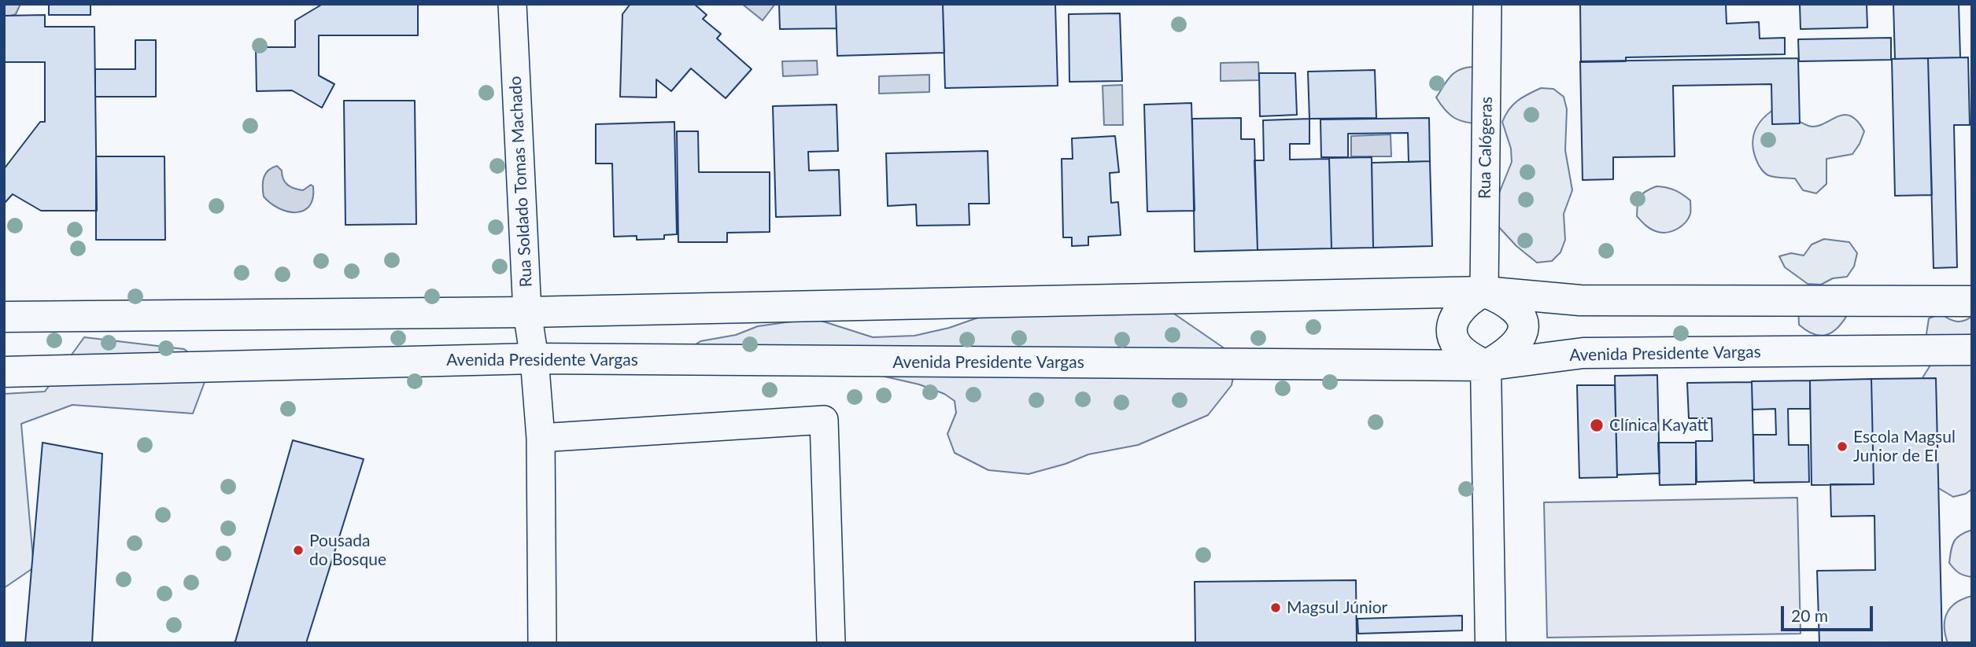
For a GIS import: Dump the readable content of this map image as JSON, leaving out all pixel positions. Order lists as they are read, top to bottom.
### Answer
{
  "streets": {
    "main road": ["Avenida Presidente Vargas"],
    "street": ["Rua Calógeras", "Rua Soldado Tomas Machado"]
  },
  "crossings": [
    ["Rua Calógeras", "Avenida Presidente Vargas"],
    ["Rua Soldado Tomas Machado", "Avenida Presidente Vargas"]
  ],
  "places": [
    "Clínica Kayatt",
    "Escola Magsul Junior de EI",
    "Pousada do Bosque",
    "Magsul Júnior"
  ],
  "scale_bar": "20 m"
}
